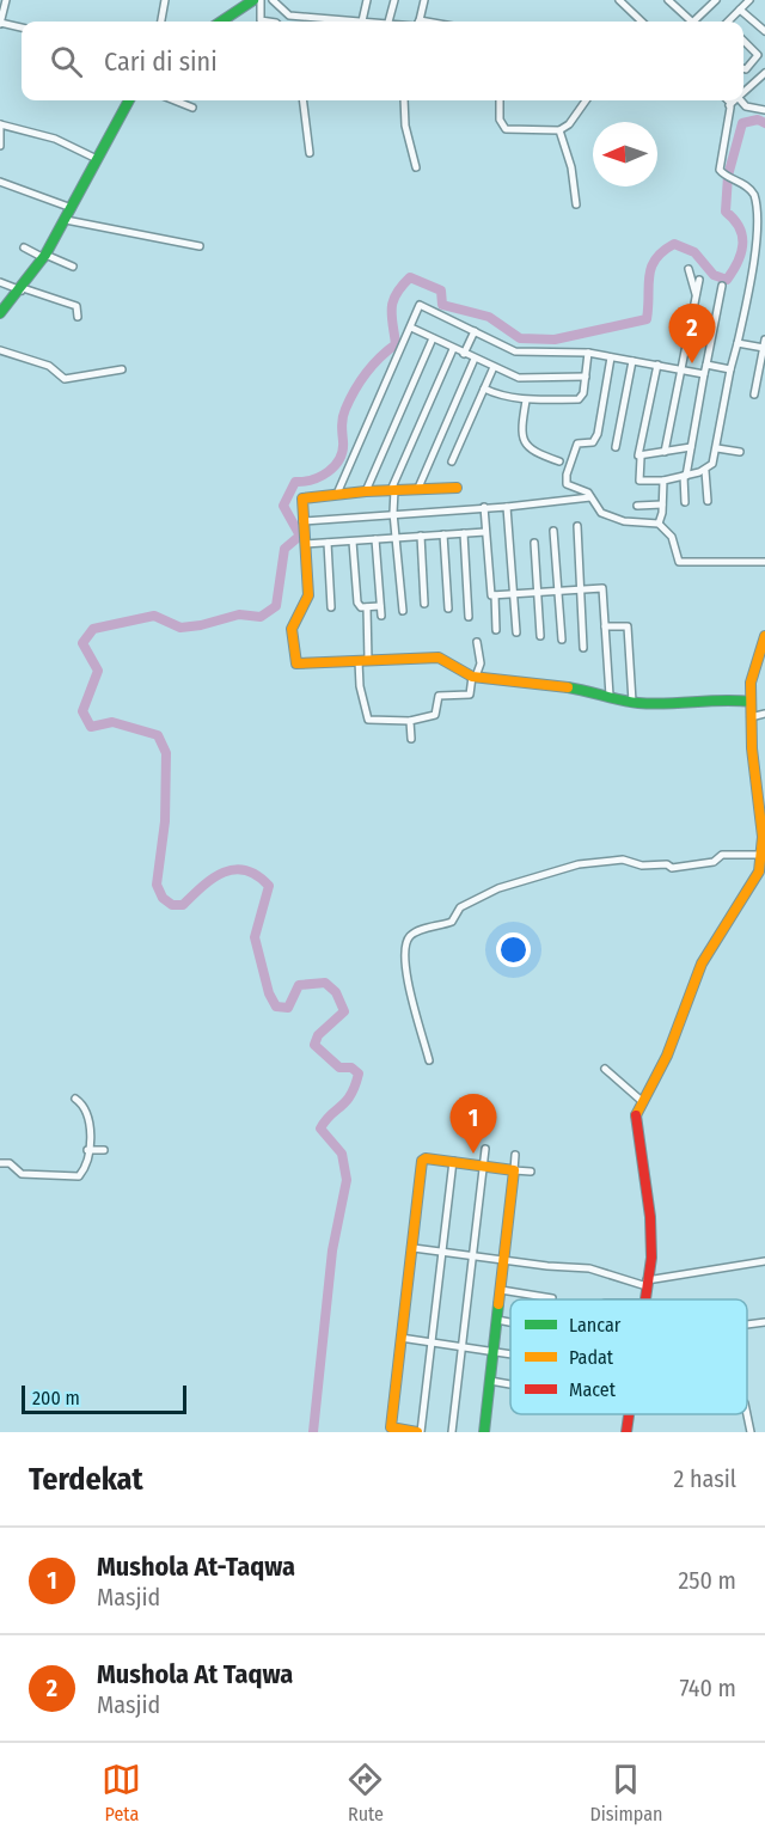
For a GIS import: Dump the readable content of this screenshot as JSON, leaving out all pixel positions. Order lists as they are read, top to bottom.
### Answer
{
  "legend": ["Lancar", "Padat", "Macet"],
  "scale_bar": "200 m",
  "north": "left",
  "page": {
    "search": "Cari di sini",
    "pins": ["2", "1"],
    "scale": "200 m",
    "heading": ["Terdekat", "2 hasil"],
    "list": [
      {
        "mark": "1",
        "name": "Mushola At-Taqwa",
        "note": "Masjid",
        "value": "250 m"
      },
      {
        "mark": "2",
        "name": "Mushola At Taqwa",
        "note": "Masjid",
        "value": "740 m"
      }
    ],
    "nav": ["Peta", "Rute", "Disimpan"]
  }
}
